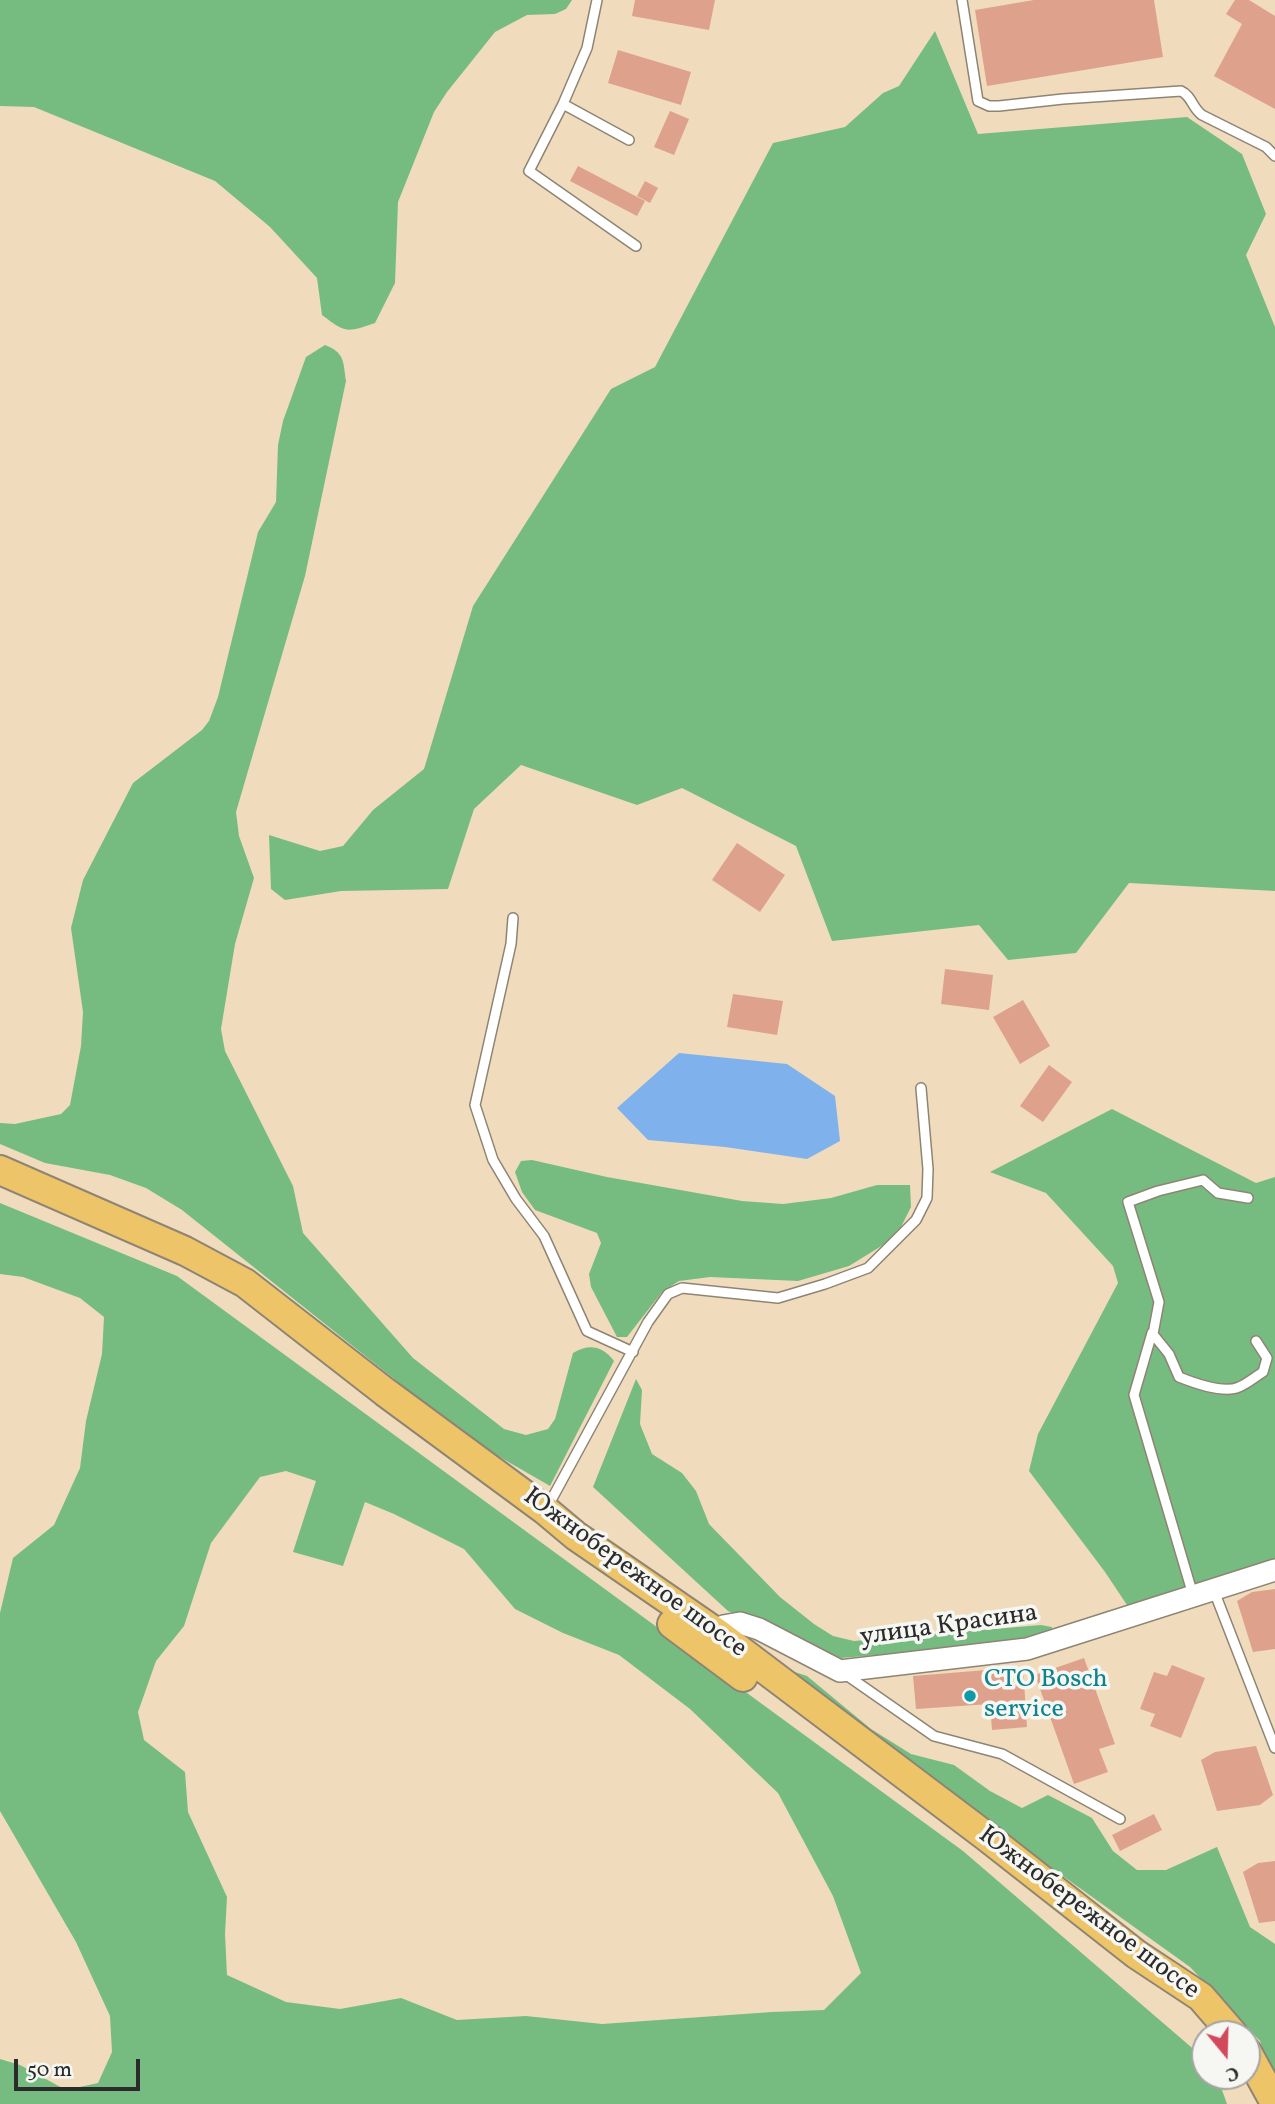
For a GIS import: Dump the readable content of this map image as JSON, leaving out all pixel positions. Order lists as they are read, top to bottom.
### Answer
{
  "streets": {
    "highway": ["Южнобережное шоссе"],
    "street": ["улица Красина"]
  },
  "crossings": [
    ["Южнобережное шоссе", "улица Красина"]
  ],
  "places": ["СТО Bosch service"],
  "scale_bar": "50 m",
  "north": "bottom"
}
